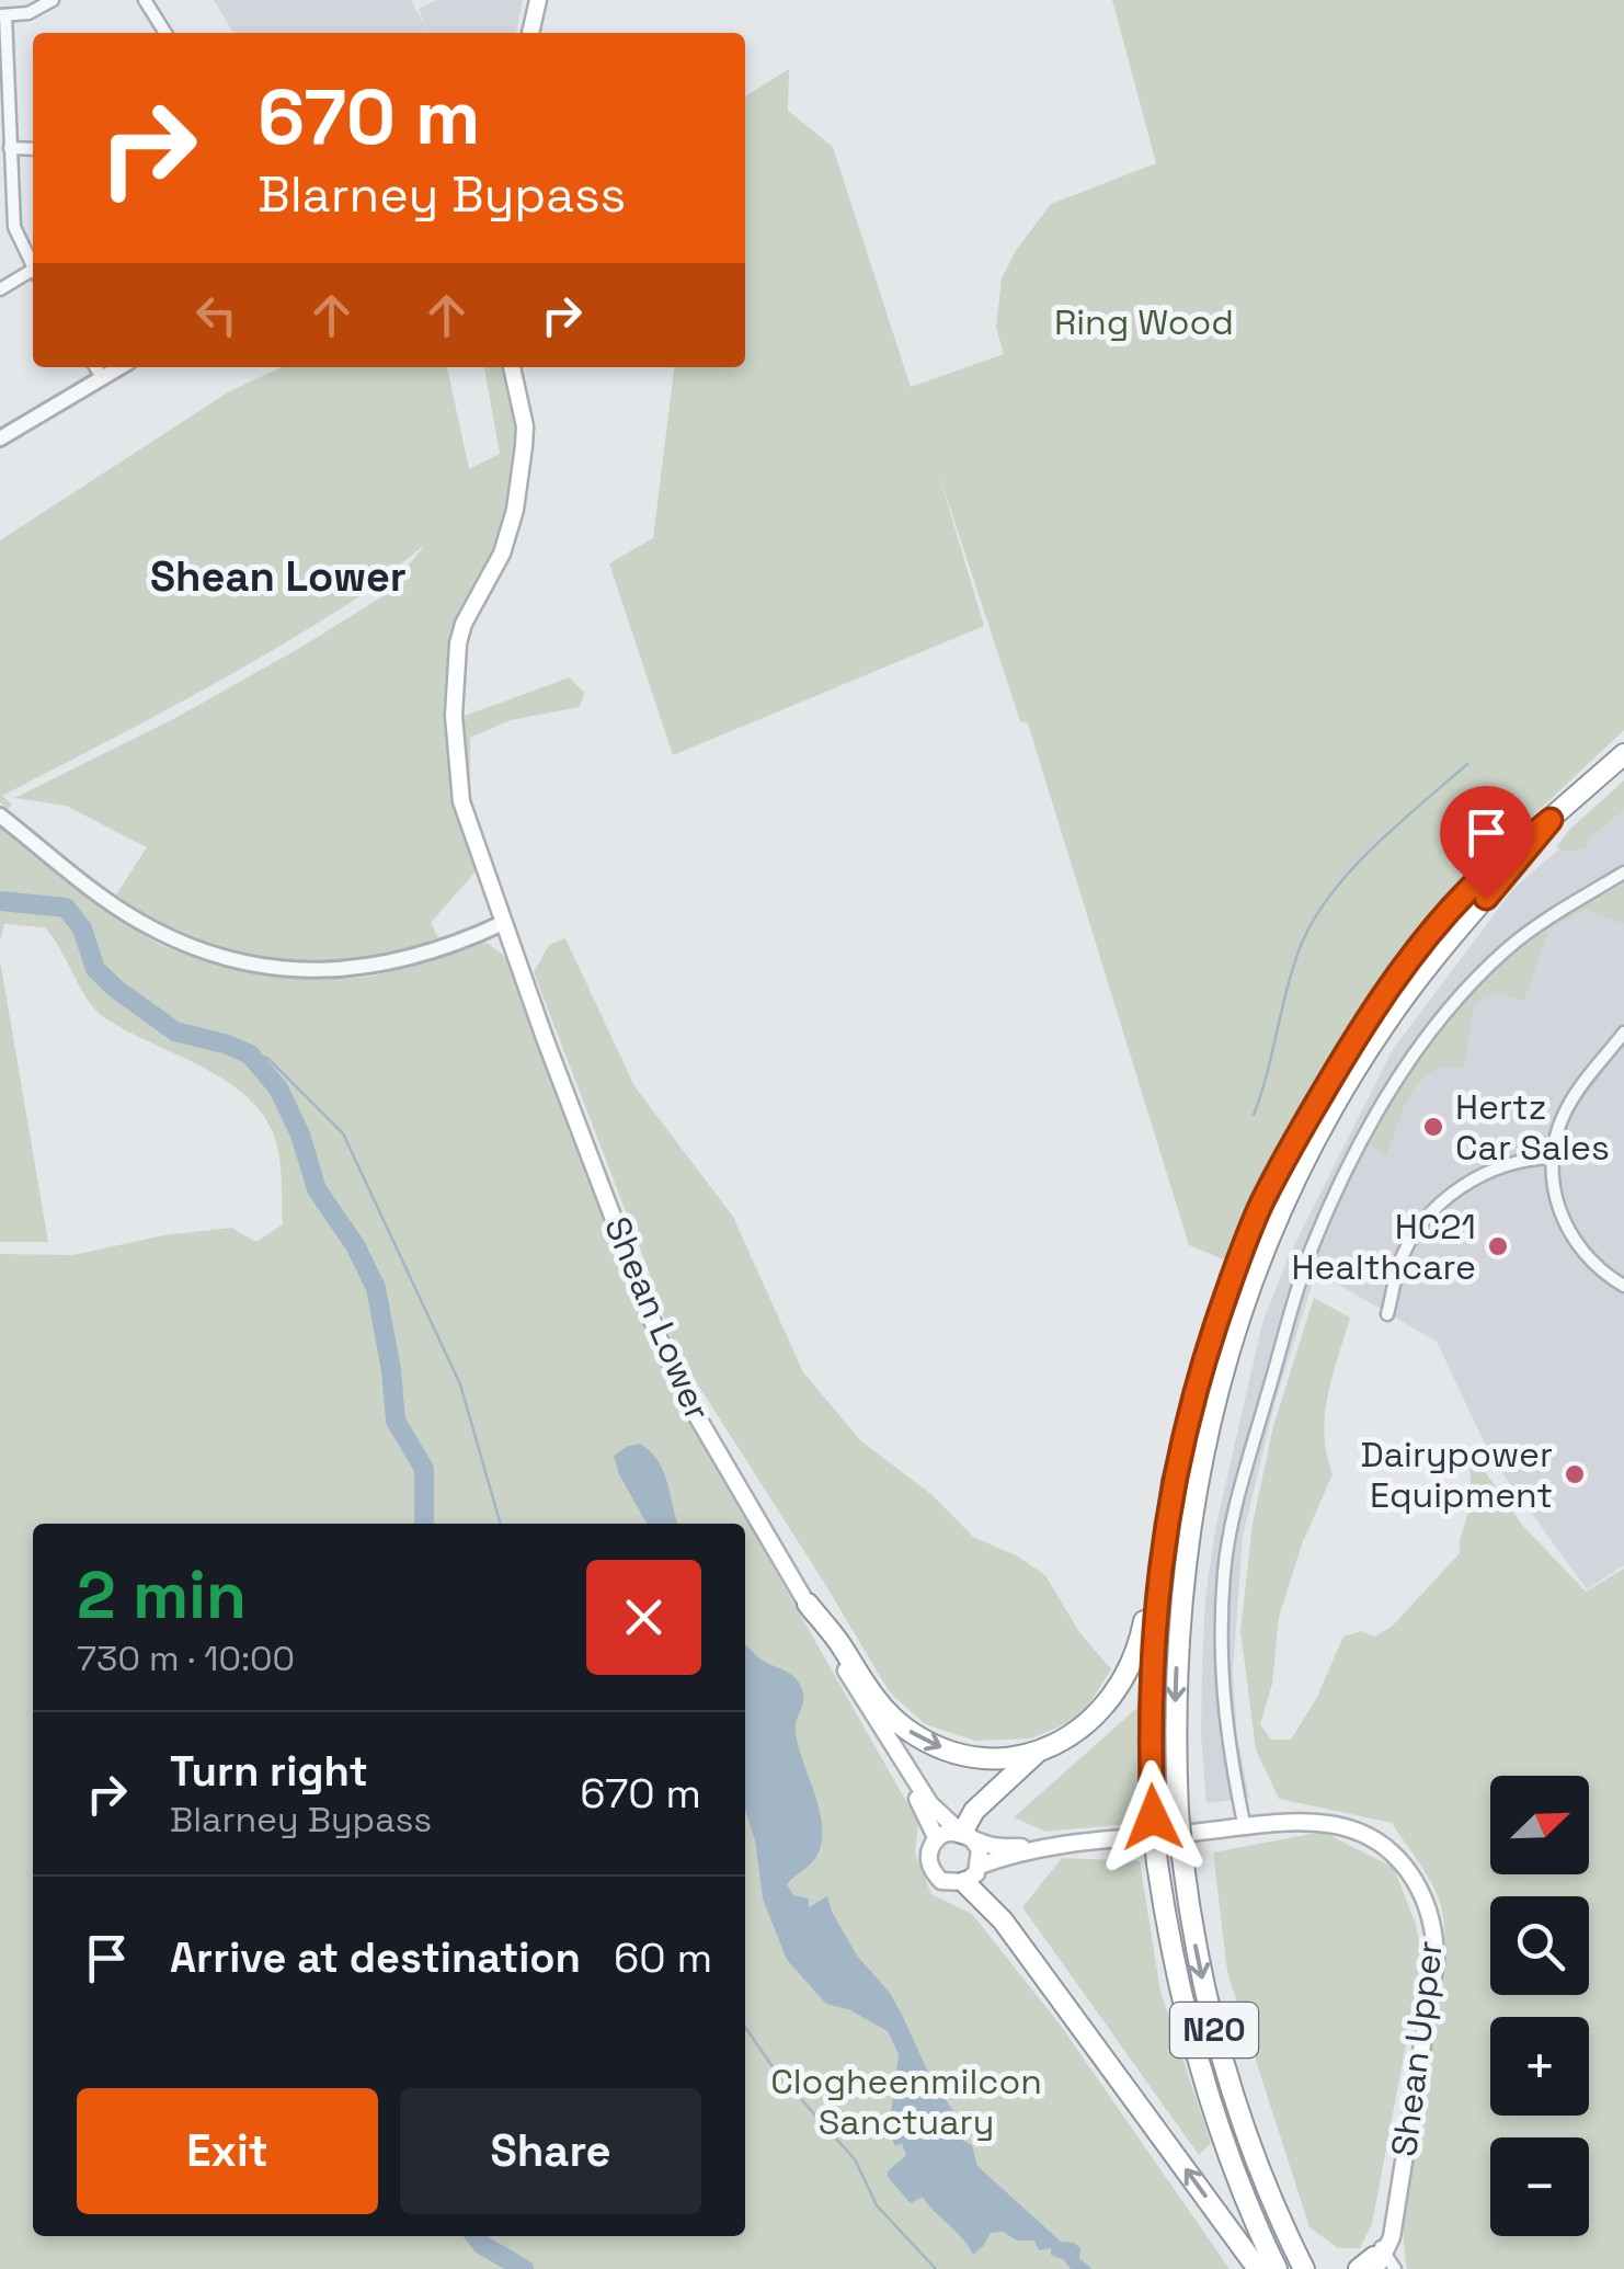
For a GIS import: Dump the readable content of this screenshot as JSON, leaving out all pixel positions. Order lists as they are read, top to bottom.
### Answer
{
  "streets": {
    "highway": ["N20"],
    "main road": ["Shean Lower", "Shean Upper"]
  },
  "crossings": [
    ["Shean Lower", "Shean Upper"]
  ],
  "districts": ["Shean Lower"],
  "parks": ["Ring Wood", "Clogheenmilcon Sanctuary"],
  "places": ["Hertz Car Sales", "HC21 Healthcare", "Dairypower Equipment"],
  "north": "top right",
  "page": {
    "turn": ["670 m", "Blarney Bypass"],
    "heading": ["2 min", "730 m · 10:00"],
    "list": [
      {
        "name": "Turn right",
        "note": "Blarney Bypass",
        "value": "670 m"
      },
      {
        "name": "Arrive at destination",
        "value": "60 m"
      }
    ],
    "map_buttons": ["+", "−"],
    "buttons": ["Exit", "Share"]
  }
}
